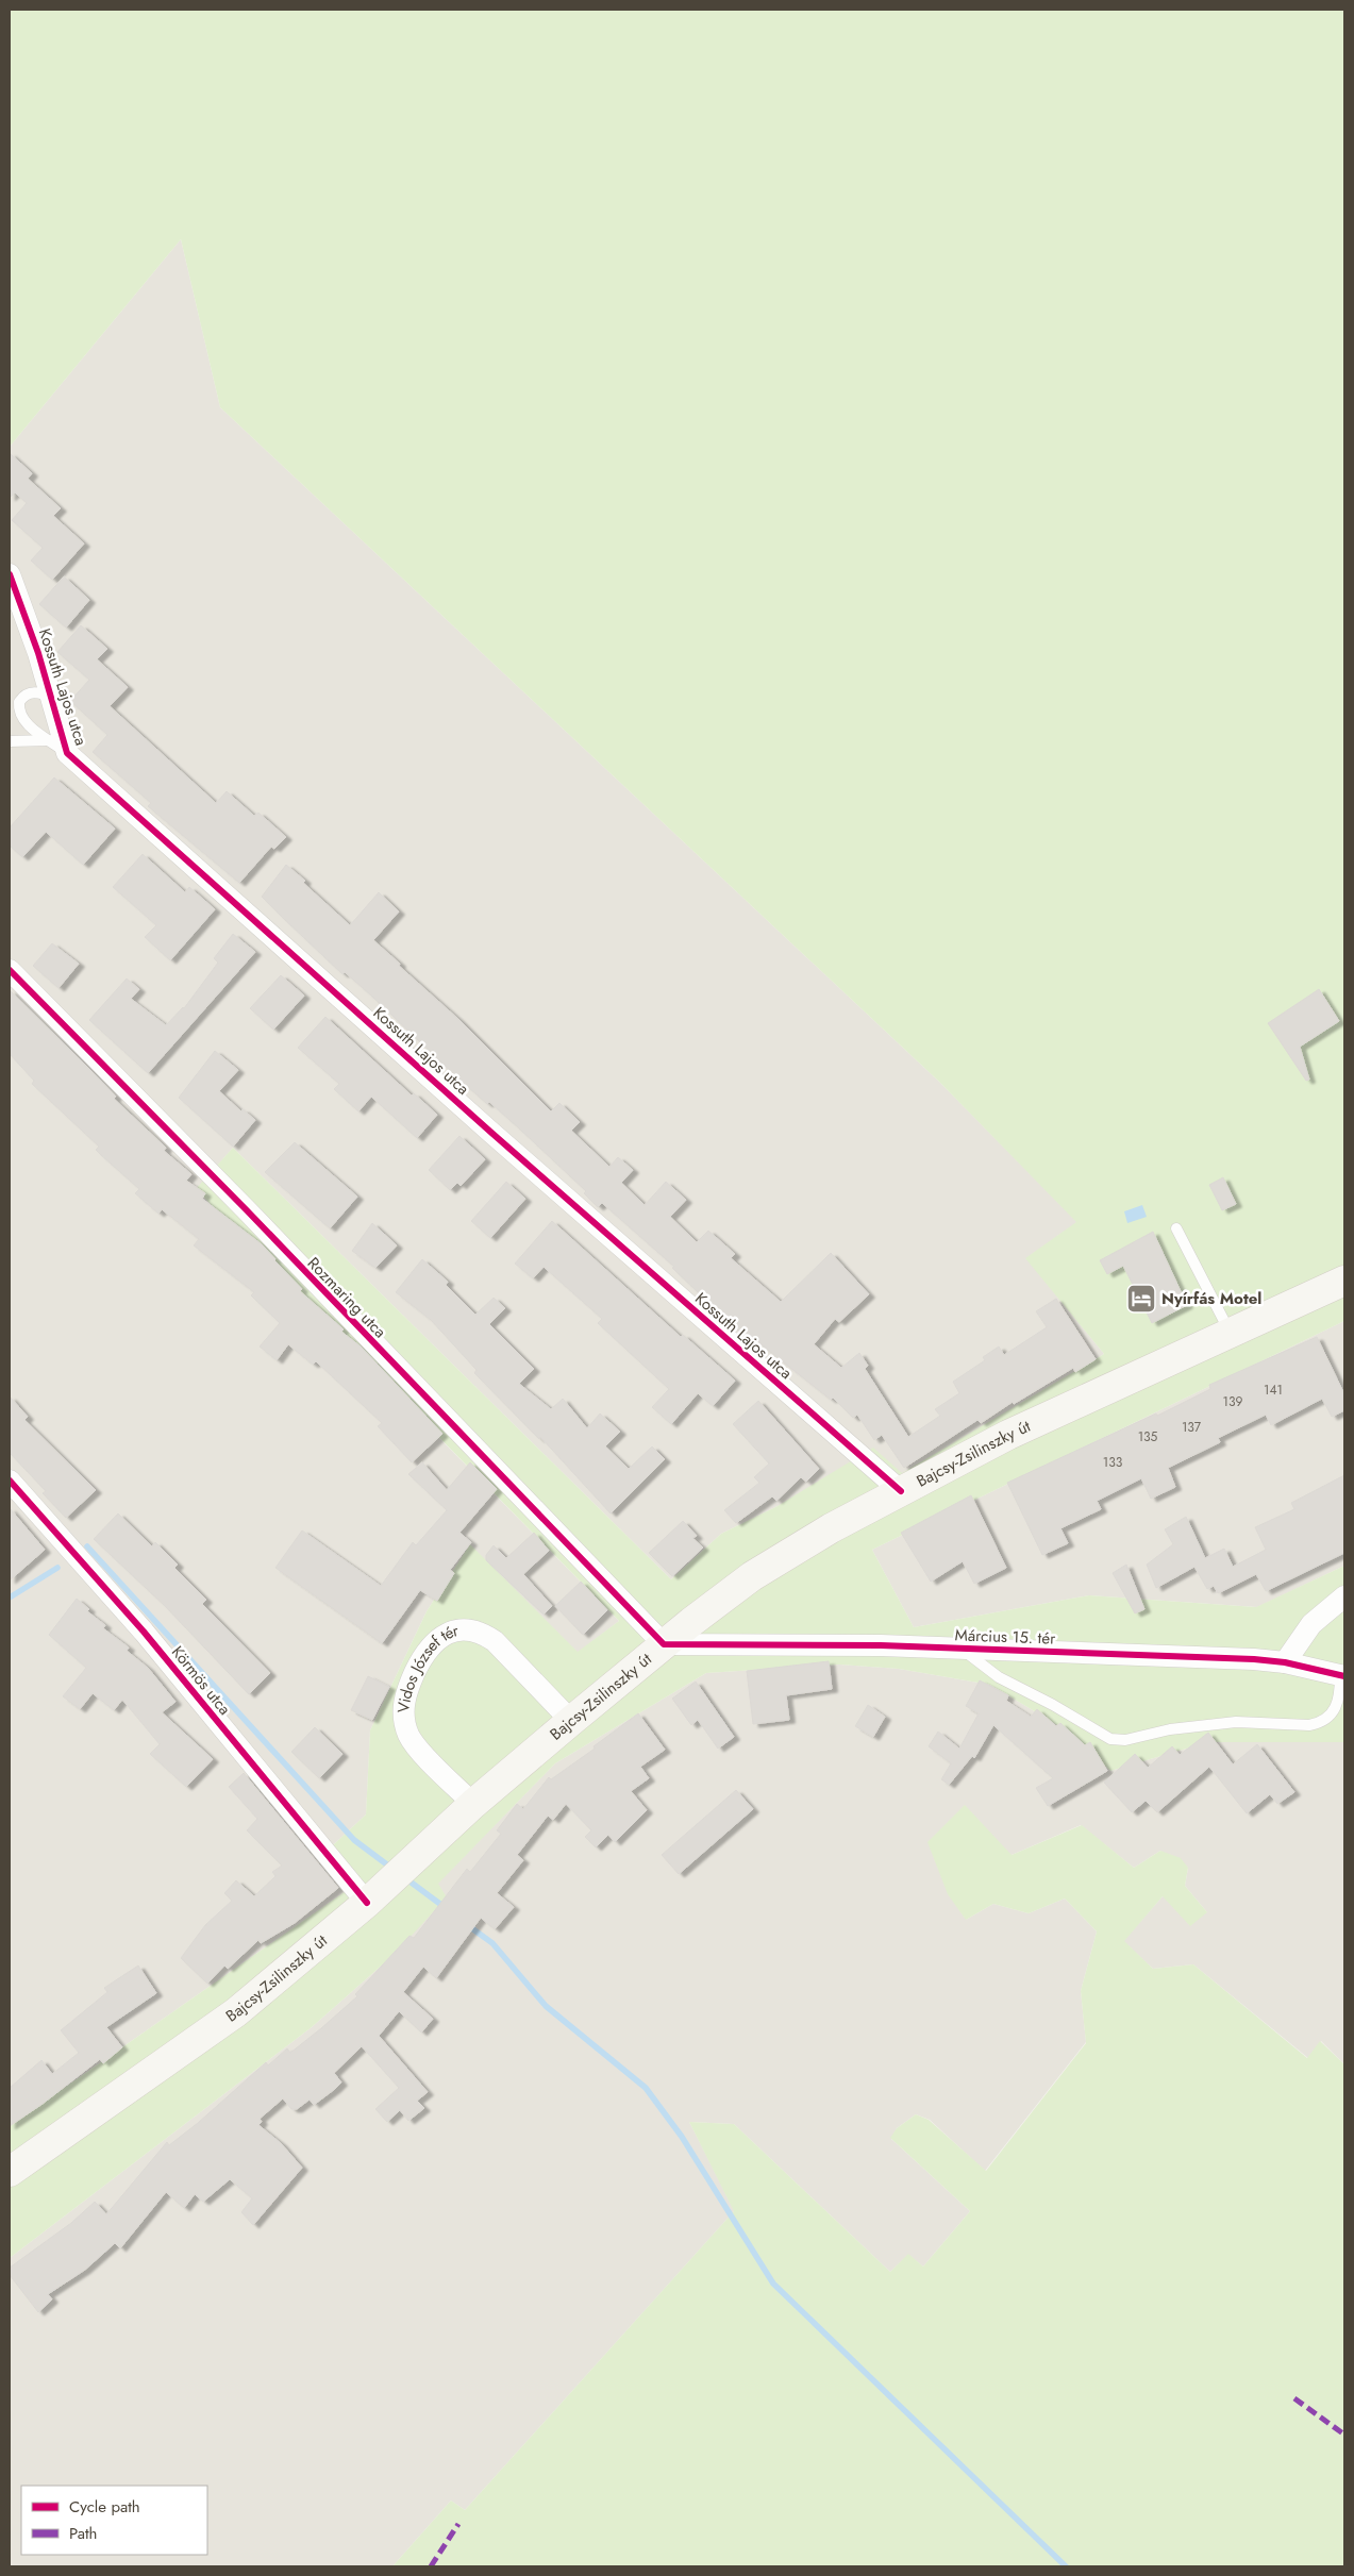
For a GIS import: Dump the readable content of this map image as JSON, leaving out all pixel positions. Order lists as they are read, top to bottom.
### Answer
{
  "streets": {
    "main road": ["Bajcsy-Zsilinszky út"],
    "street": [
      "Kossuth Lajos utca",
      "Rozmaring utca",
      "Március 15. tér",
      "Vidos József tér",
      "Körmös utca"
    ]
  },
  "crossings": [
    ["Kossuth Lajos utca", "Bajcsy-Zsilinszky út"],
    ["Rozmaring utca", "Bajcsy-Zsilinszky út"],
    ["Rozmaring utca", "Március 15. tér"],
    ["Bajcsy-Zsilinszky út", "Március 15. tér"],
    ["Bajcsy-Zsilinszky út", "Vidos József tér"],
    ["Bajcsy-Zsilinszky út", "Körmös utca"]
  ],
  "places": {
    "hotel": ["Nyírfás Motel"]
  },
  "house_numbers": [
    "141",
    "139",
    "137",
    "135",
    "133"
  ],
  "legend": ["Cycle path", "Path"]
}
